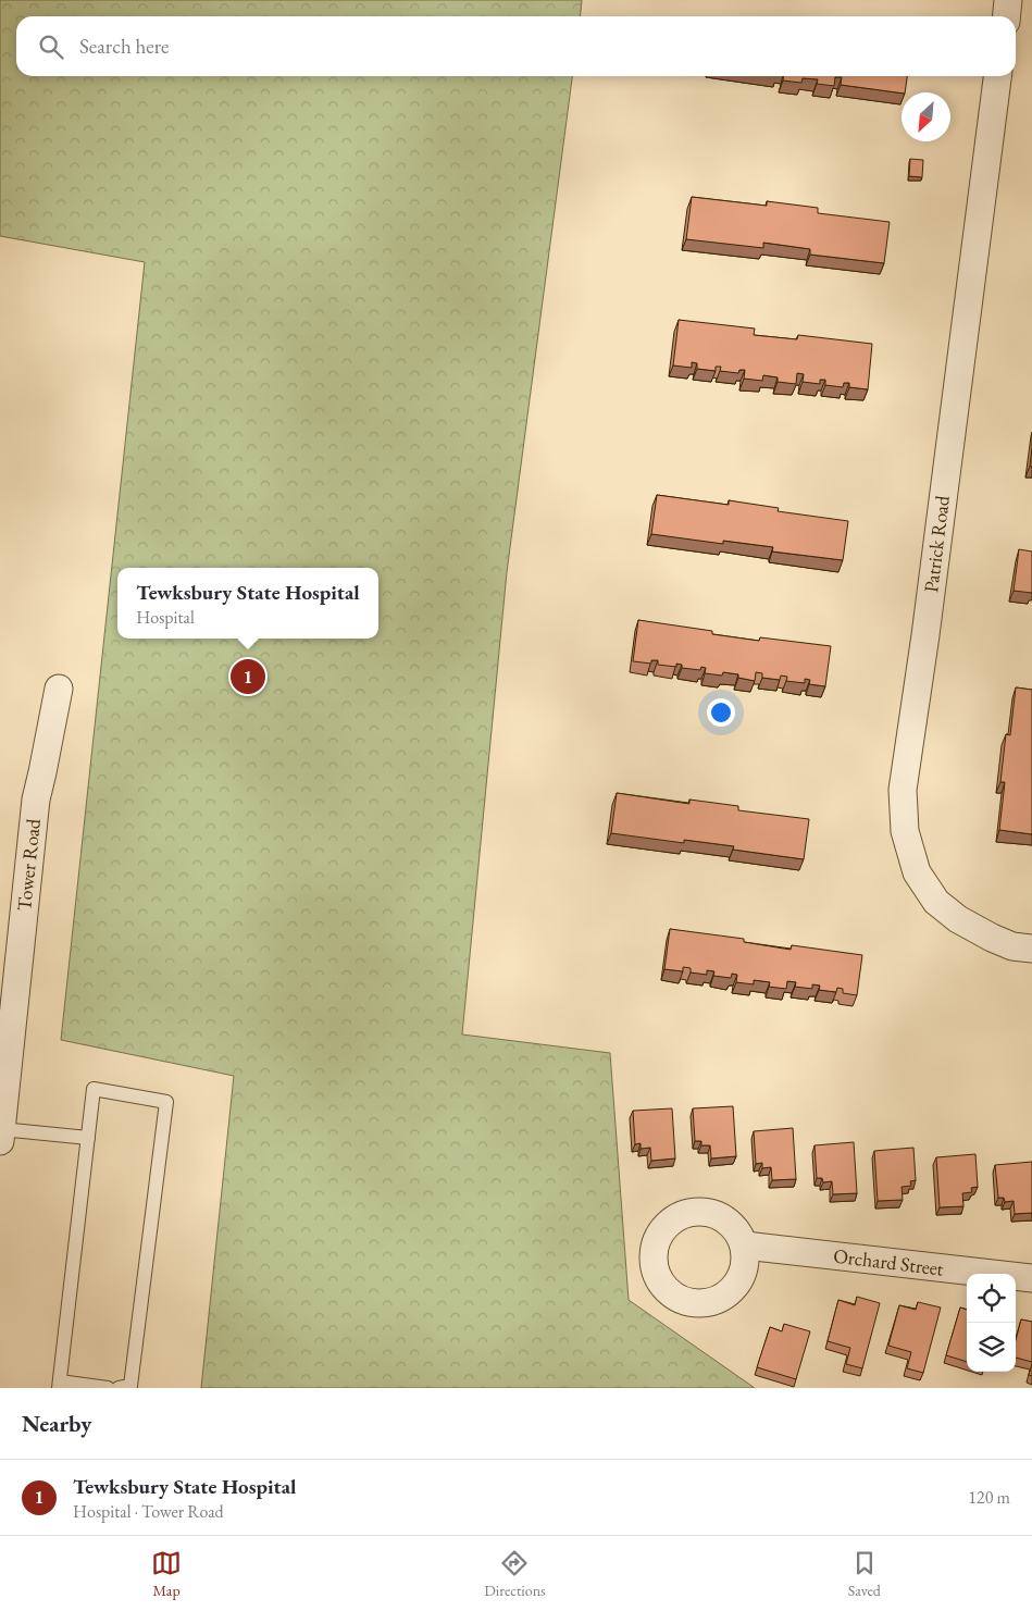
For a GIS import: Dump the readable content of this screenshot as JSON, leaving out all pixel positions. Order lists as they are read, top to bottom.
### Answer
{
  "streets": {
    "street": ["Patrick Road", "Tower Road", "Orchard Street"]
  },
  "north": "bottom left",
  "page": {
    "search": "Search here",
    "popup": ["Tewksbury State Hospital", "Hospital"],
    "pins": "1",
    "heading": "Nearby",
    "list": [
      {
        "mark": "1",
        "name": "Tewksbury State Hospital",
        "note": "Hospital · Tower Road",
        "value": "120 m"
      }
    ],
    "nav": ["Map", "Directions", "Saved"]
  }
}
